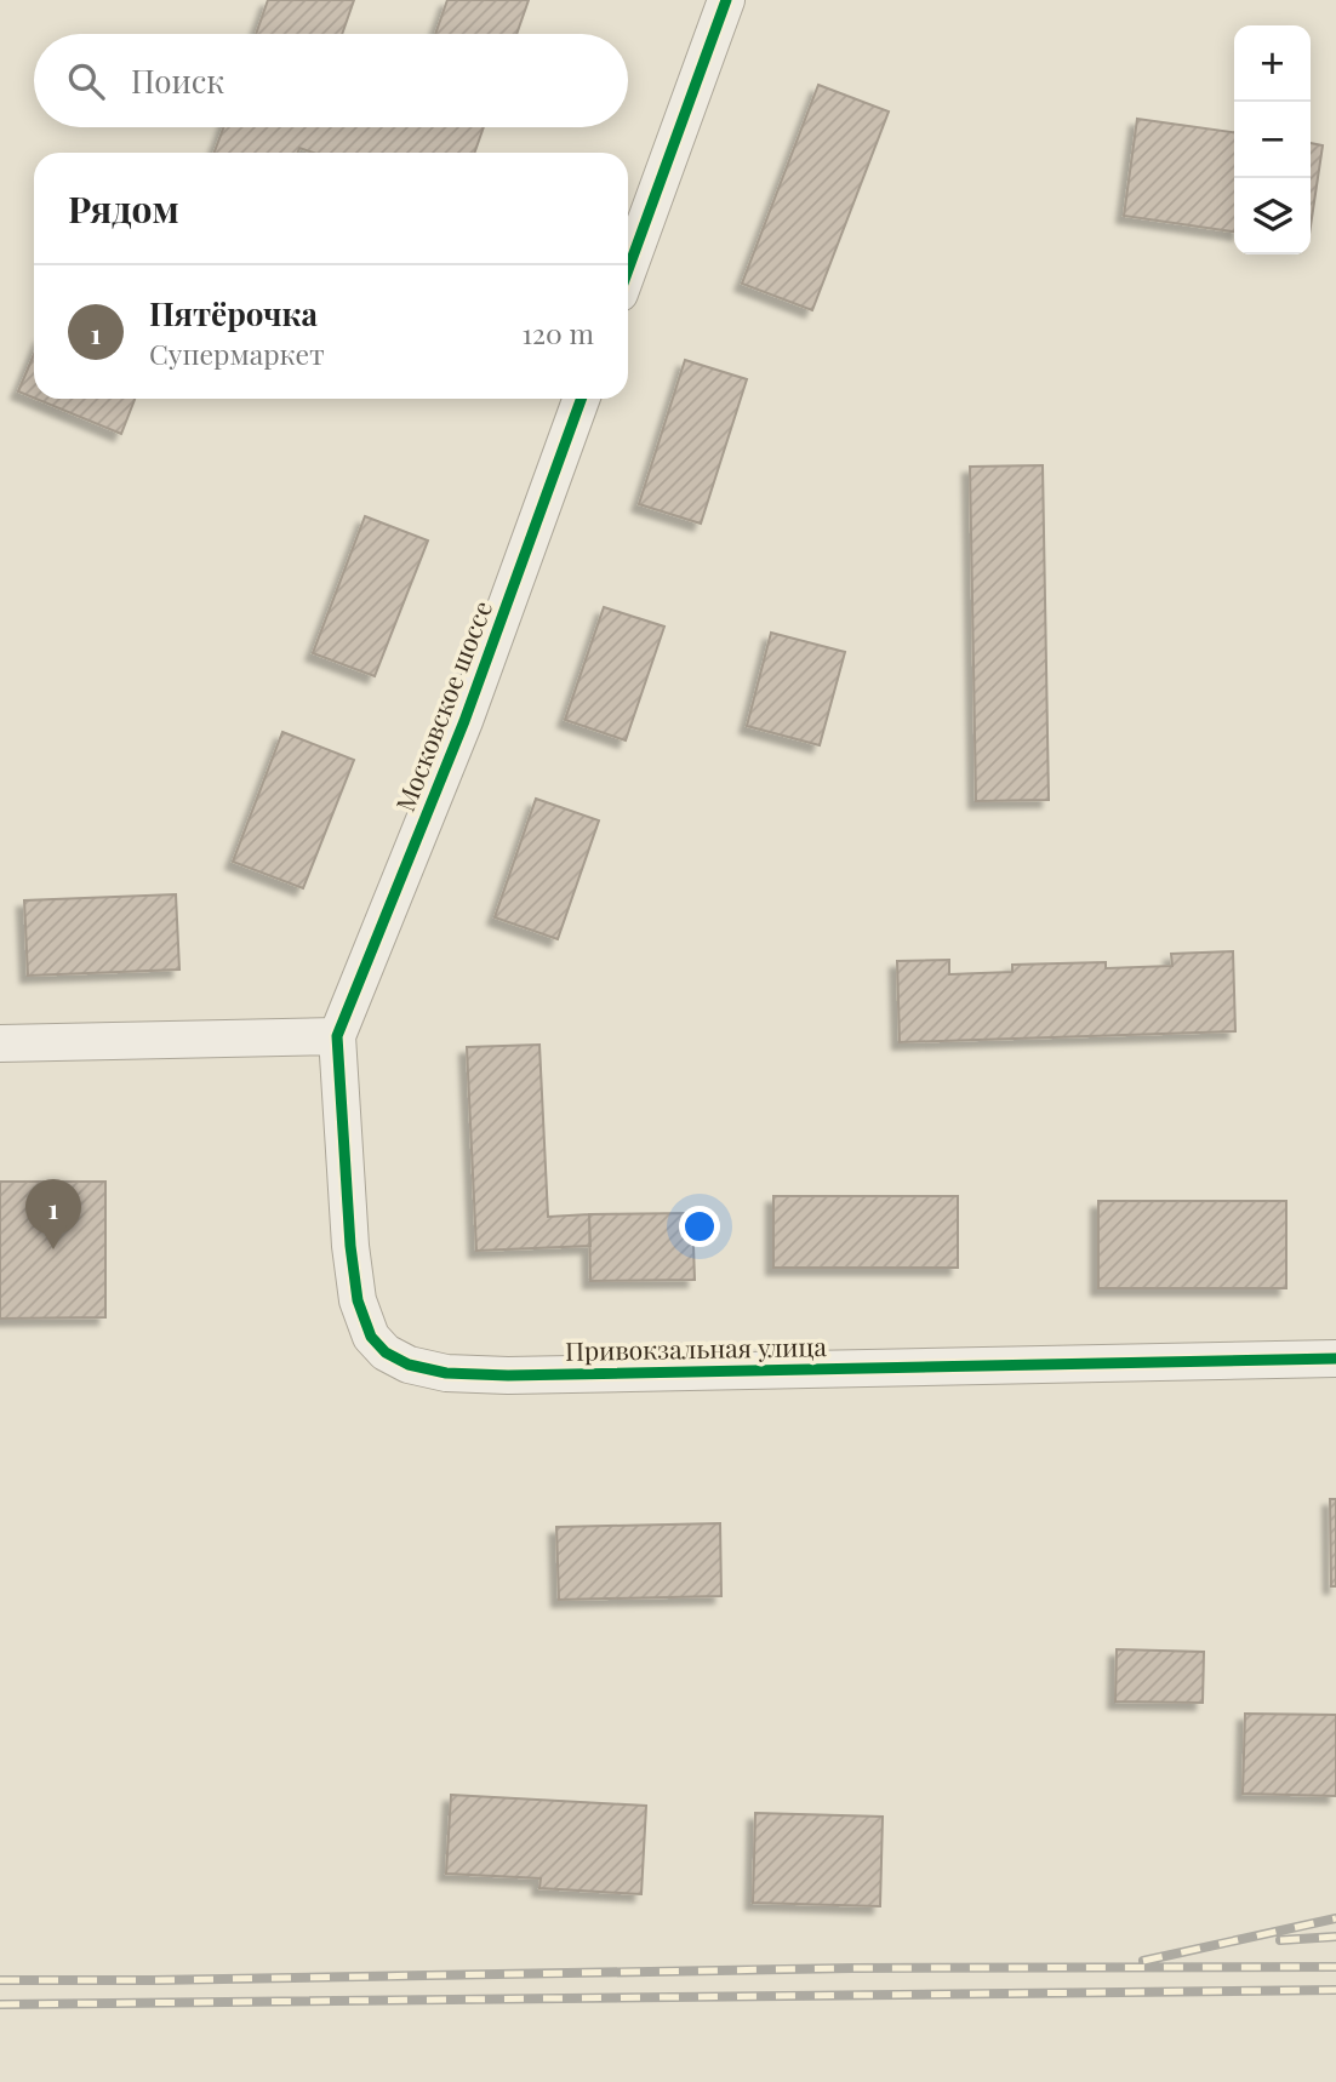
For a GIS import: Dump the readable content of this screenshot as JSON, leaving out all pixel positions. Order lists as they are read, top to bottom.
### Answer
{
  "streets": {
    "street": ["Московское шоссе", "Привокзальная улица"]
  },
  "crossings": [
    ["Московское шоссе", "Привокзальная улица"]
  ],
  "page": {
    "map_buttons": ["+", "−"],
    "search": "Поиск",
    "heading": "Рядом",
    "list": [
      {
        "mark": "1",
        "name": "Пятёрочка",
        "note": "Супермаркет",
        "value": "120 m"
      }
    ],
    "pins": "1"
  }
}
